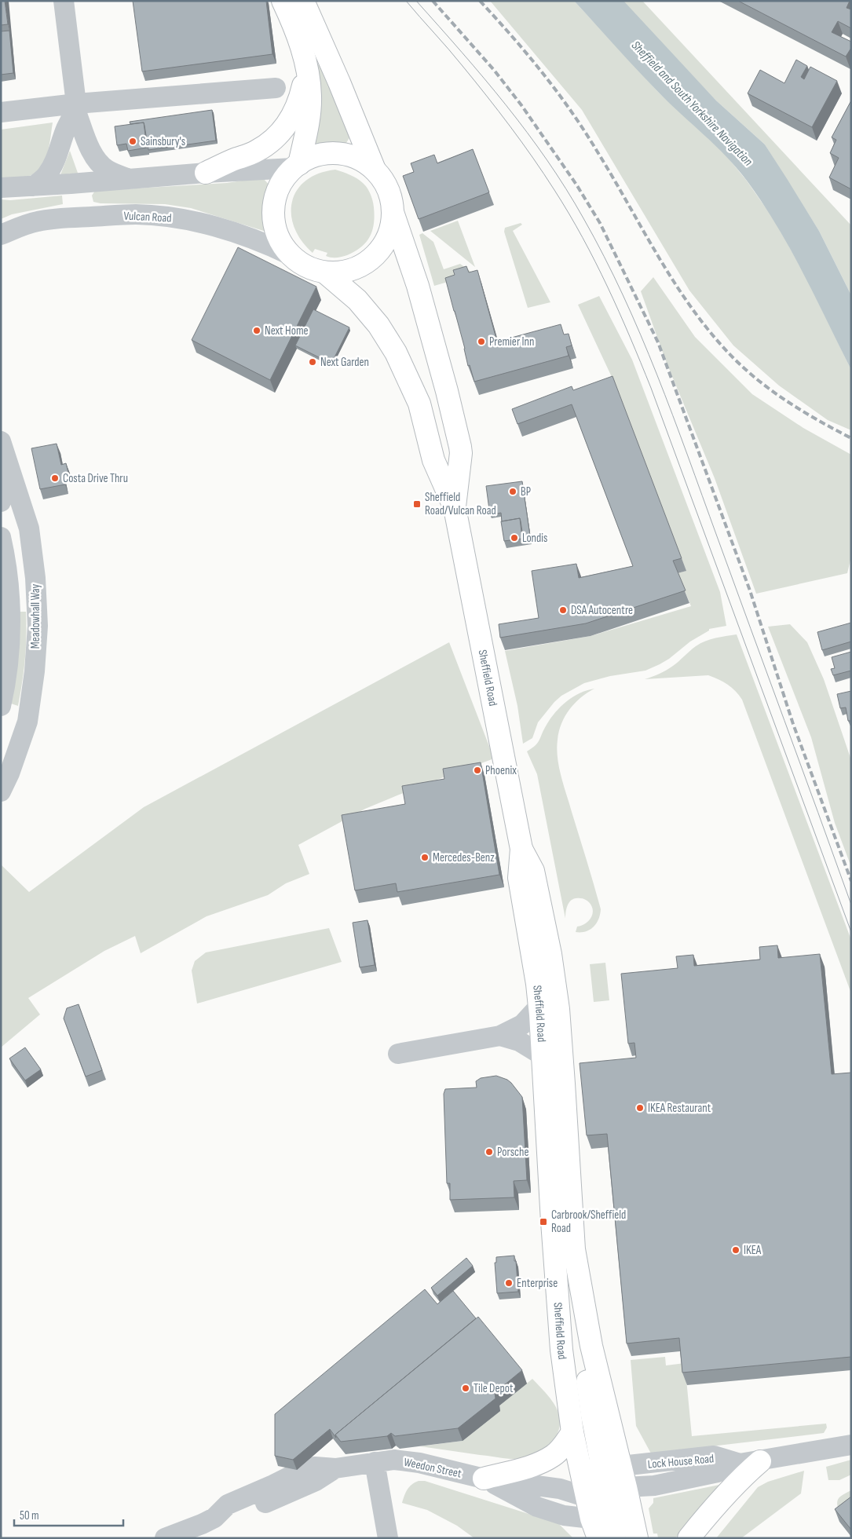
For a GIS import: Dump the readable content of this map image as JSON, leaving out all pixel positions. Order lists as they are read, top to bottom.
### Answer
{
  "streets": {
    "main road": ["Sheffield Road"],
    "street": [
      "Vulcan Road",
      "Meadowhall Way",
      "Lock House Road",
      "Weedon Street"
    ]
  },
  "crossings": [
    ["Sheffield Road", "Lock House Road"],
    ["Sheffield Road", "Weedon Street"],
    ["Lock House Road", "Weedon Street"]
  ],
  "water": ["Sheffield and South Yorkshire Navigation"],
  "places": {
    "other": [
      "Sainsbury's",
      "Next Home",
      "Premier Inn",
      "Next Garden",
      "Costa Drive Thru",
      "BP",
      "Londis",
      "DSA Autocentre",
      "Phoenix",
      "Mercedes-Benz",
      "IKEA Restaurant",
      "Porsche",
      "IKEA",
      "Enterprise",
      "Tile Depot"
    ],
    "transit": ["Sheffield Road/Vulcan Road", "Carbrook/Sheffield Road"]
  },
  "scale_bar": "50 m"
}
